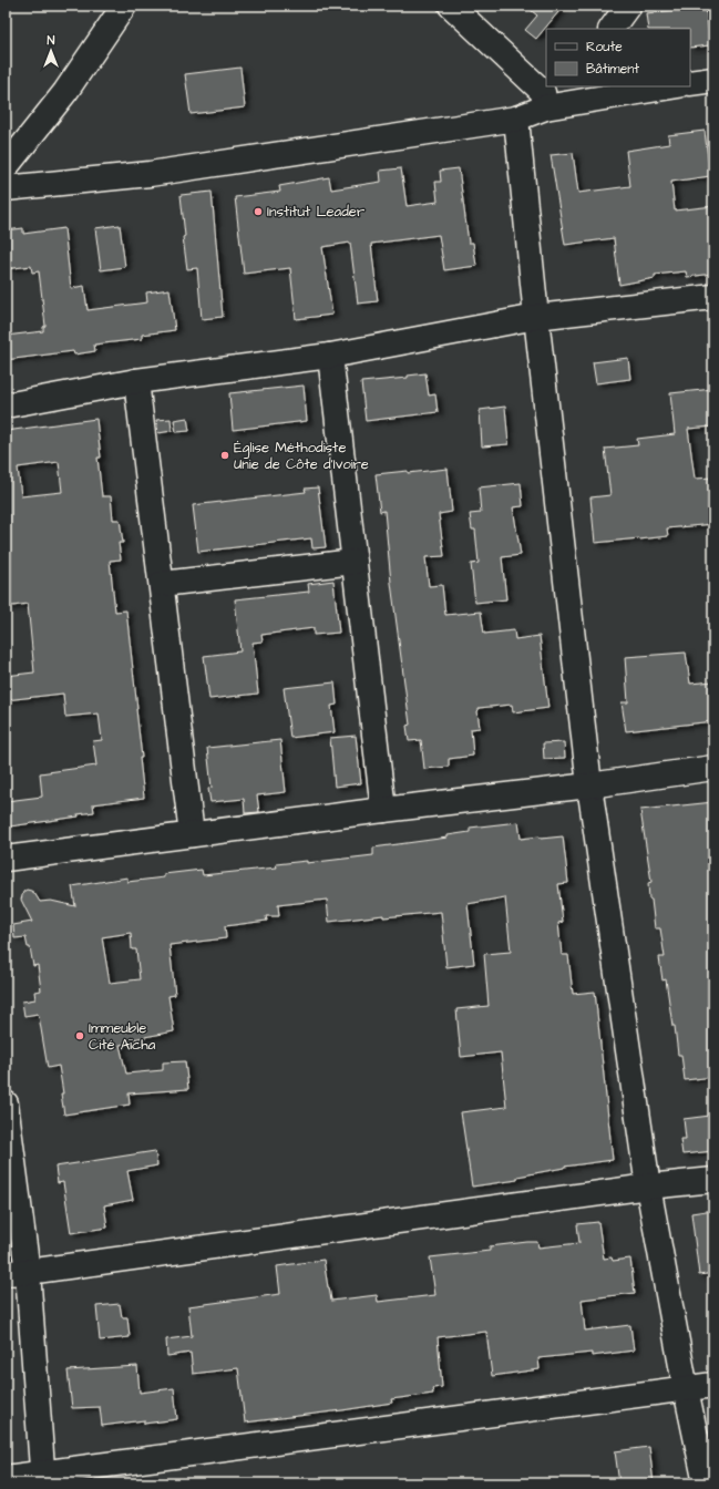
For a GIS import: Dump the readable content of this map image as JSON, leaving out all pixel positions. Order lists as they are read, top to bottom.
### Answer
{
  "places": ["Institut Leader", "Église Méthodiste Unie de Côte d'Ivoire", "Immeuble Cité Aïcha"],
  "legend": ["Route", "Bâtiment"],
  "north": "top"
}
